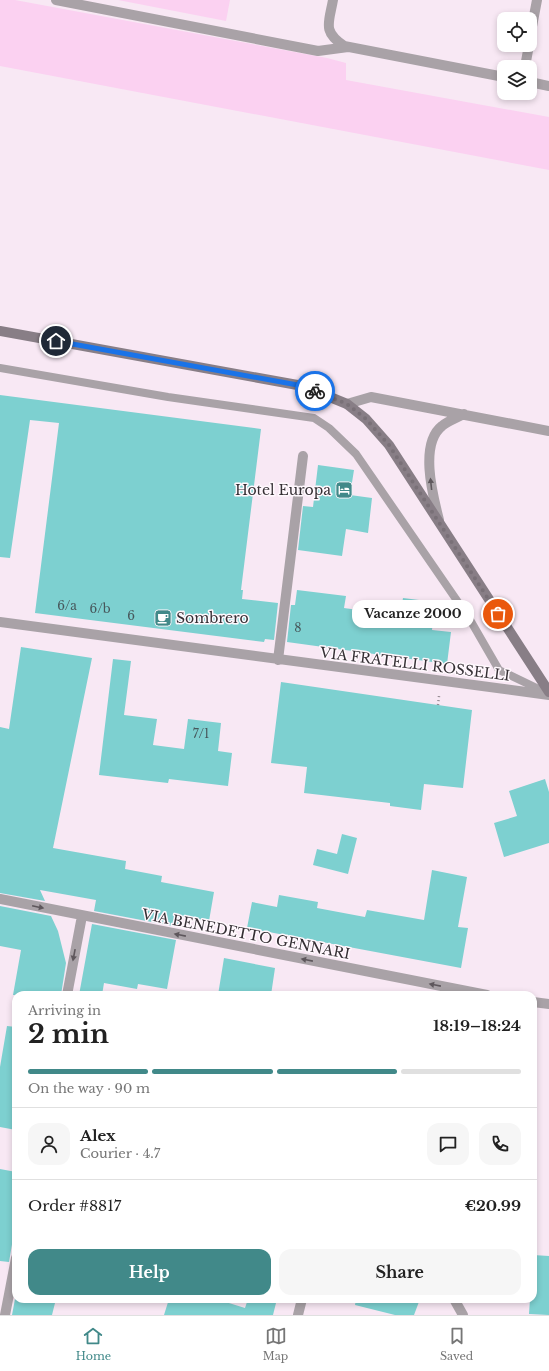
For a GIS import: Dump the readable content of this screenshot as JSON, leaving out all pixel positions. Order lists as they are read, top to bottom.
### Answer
{
  "streets": {
    "street": ["VIA FRATELLI ROSSELLI", "VIA BENEDETTO GENNARI"]
  },
  "places": {
    "hotel": ["Hotel Europa"],
    "other": ["Vacanze 2000"],
    "cafe": ["Sombrero"]
  },
  "house_numbers": [
    "6/a",
    "6/b",
    "6",
    "8",
    "7/1"
  ],
  "page": {
    "bubble": "Vacanze 2000",
    "heading": ["2 min", "Arriving in", "18:19–18:24"],
    "panel": [
      "Alex",
      "Courier · 4.7",
      "Order #8817",
      "€20.99"
    ],
    "bar": "On the way · 90 m",
    "buttons": ["Help", "Share"],
    "tabs": ["Home", "Map", "Saved"]
  }
}
